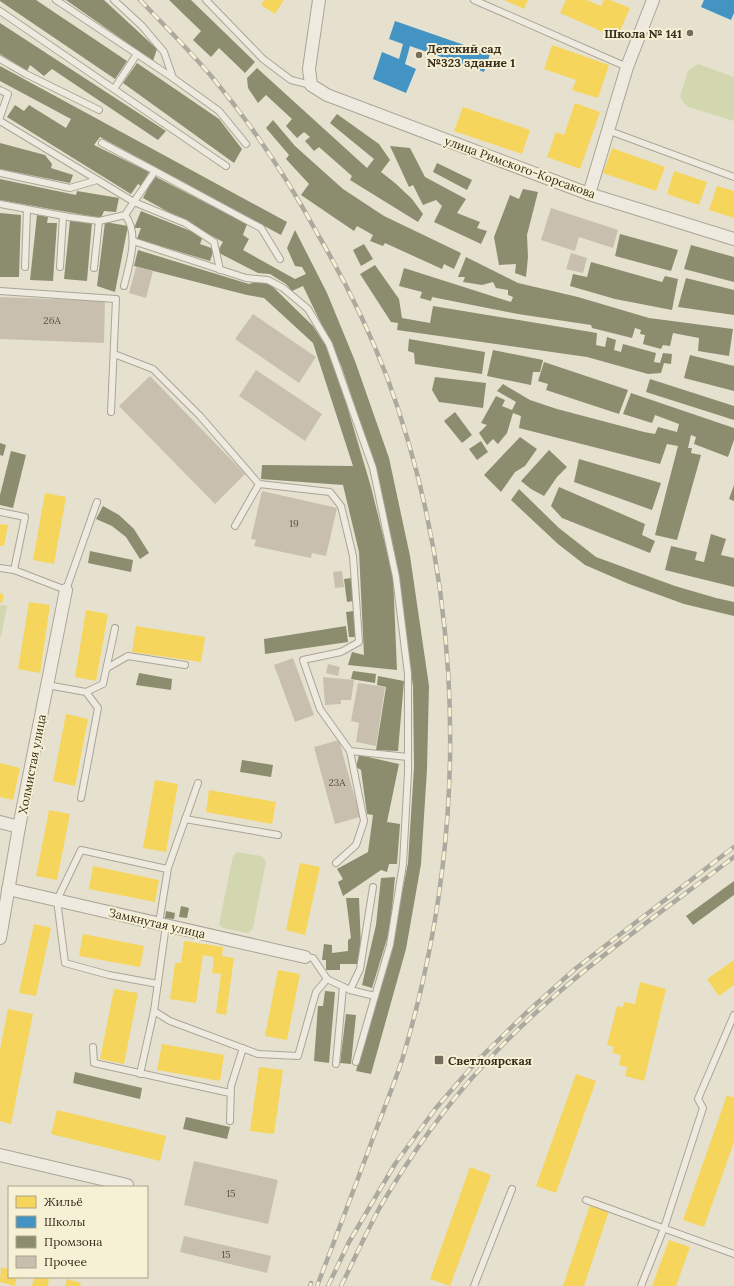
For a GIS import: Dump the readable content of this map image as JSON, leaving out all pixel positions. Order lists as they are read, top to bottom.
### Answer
{
  "streets": {
    "street": ["улица Римского-Корсакова", "Холмистая улица", "Замкнутая улица"]
  },
  "crossings": [
    ["Холмистая улица", "Замкнутая улица"]
  ],
  "places": {
    "other": ["Школа № 141", "Детский сад №323 здание 1"],
    "transit": ["Светлоярская"]
  },
  "house_numbers": [
    "26А",
    "19",
    "23А",
    "15",
    "15"
  ],
  "legend": [
    "Жильё",
    "Школы",
    "Промзона",
    "Прочее"
  ]
}
